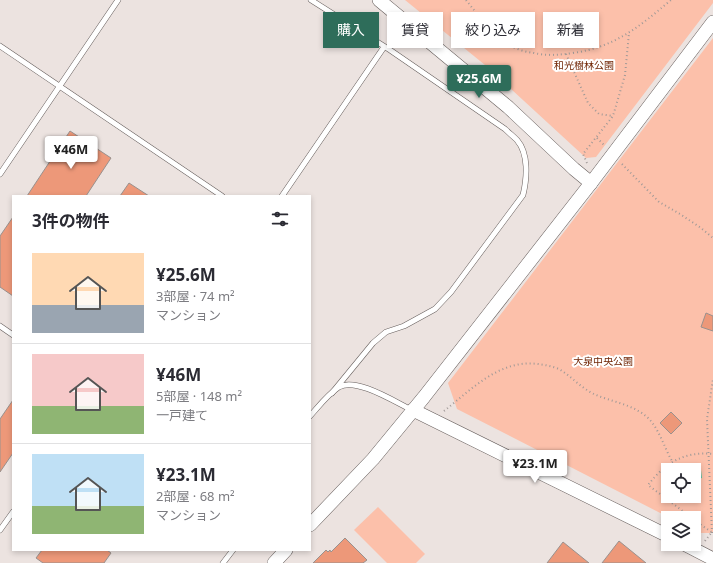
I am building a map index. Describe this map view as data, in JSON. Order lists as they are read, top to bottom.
{
  "parks": ["和光樹林公園", "大泉中央公園"],
  "page": {
    "chip": [
      "購入",
      "賃貸",
      "絞り込み",
      "新着"
    ],
    "price": ["¥25.6M", "¥46M", "¥23.1M"],
    "heading": "3件の物件",
    "list": [
      {
        "name": "¥25.6M",
        "note": "3部屋 · 74 m² · マンション"
      },
      {
        "name": "¥46M",
        "note": "5部屋 · 148 m² · 一戸建て"
      },
      {
        "name": "¥23.1M",
        "note": "2部屋 · 68 m² · マンション"
      }
    ]
  }
}
